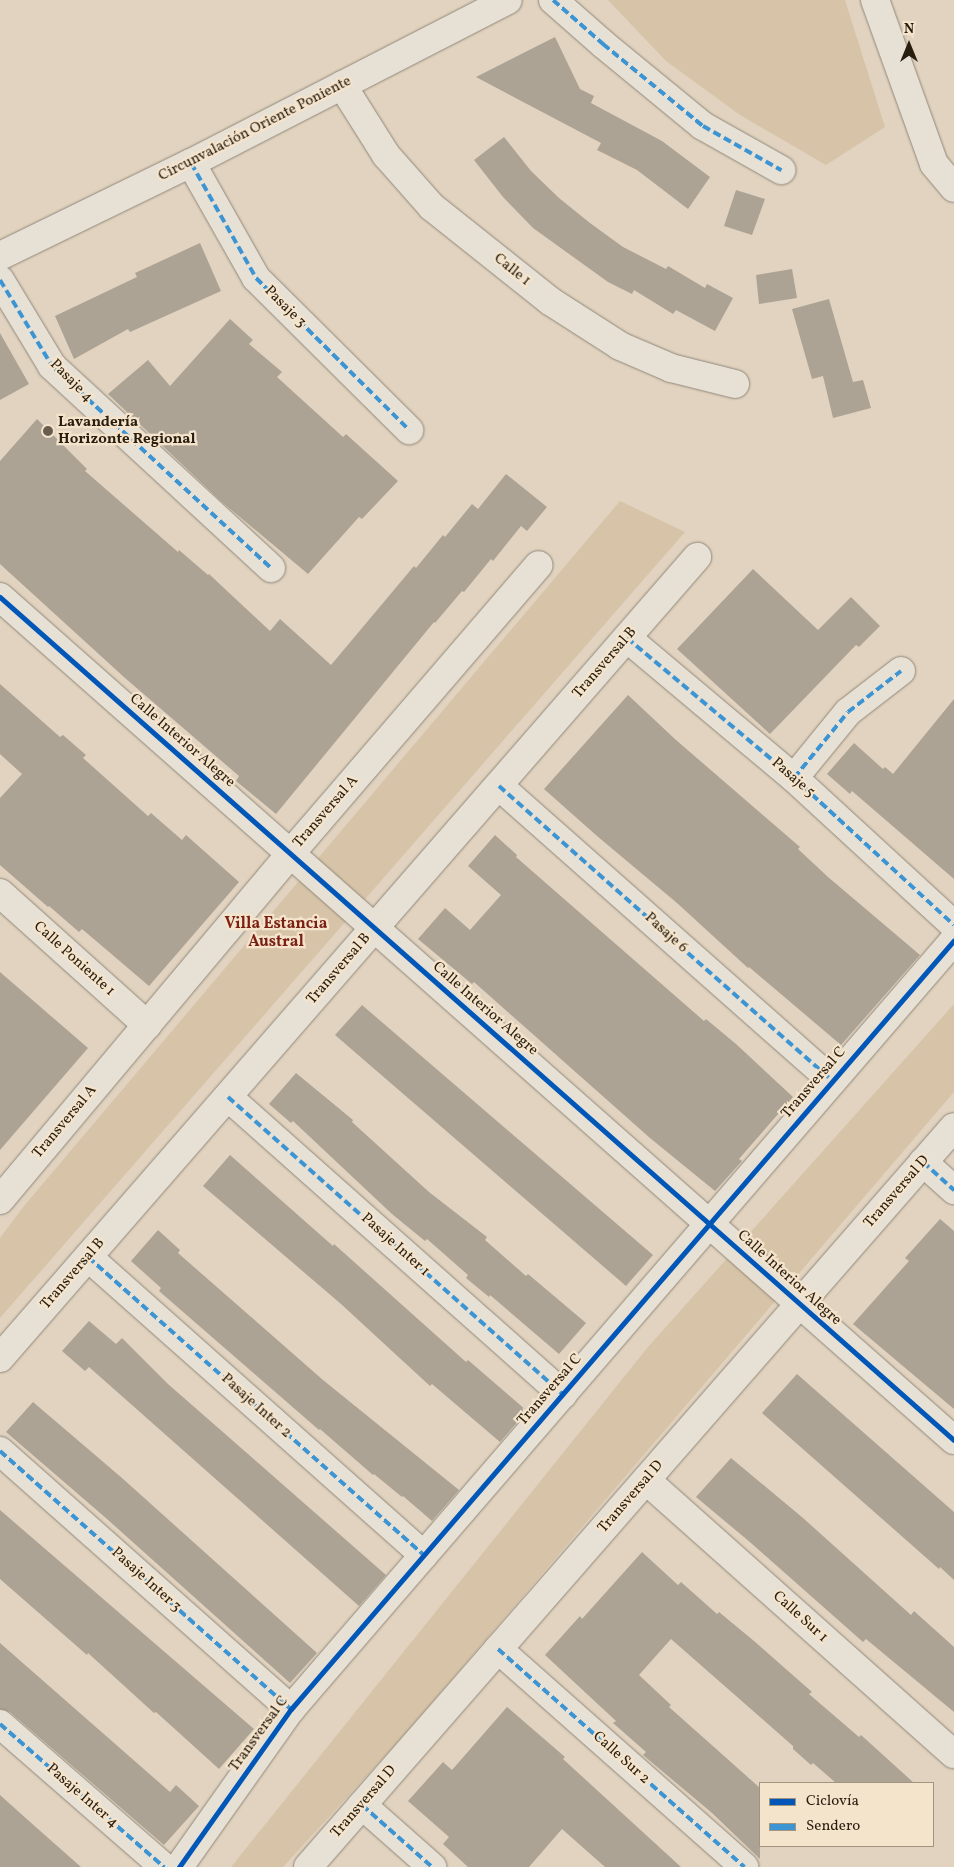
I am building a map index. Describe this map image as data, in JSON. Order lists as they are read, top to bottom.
{
  "streets": {
    "street": [
      "Circunvalación Oriente Poniente",
      "Calle 1",
      "Pasaje 3",
      "Pasaje 4",
      "Transversal B",
      "Calle Interior Alegre",
      "Pasaje 5",
      "Transversal A",
      "Pasaje 6",
      "Calle Poniente 1",
      "Transversal C",
      "Transversal D",
      "Pasaje Inter 1",
      "Pasaje Inter 2",
      "Pasaje Inter 3",
      "Calle Sur 1",
      "Calle Sur 2",
      "Pasaje Inter 4"
    ]
  },
  "crossings": [
    ["Circunvalación Oriente Poniente", "Calle 1"],
    ["Circunvalación Oriente Poniente", "Pasaje 3"],
    ["Transversal B", "Calle Interior Alegre"],
    ["Transversal B", "Pasaje 5"],
    ["Transversal B", "Pasaje 6"],
    ["Transversal B", "Pasaje Inter 1"],
    ["Transversal B", "Pasaje Inter 2"],
    ["Calle Interior Alegre", "Transversal A"],
    ["Calle Interior Alegre", "Transversal C"],
    ["Calle Interior Alegre", "Transversal D"],
    ["Transversal A", "Calle Poniente 1"],
    ["Pasaje 6", "Transversal C"],
    ["Transversal C", "Pasaje Inter 1"],
    ["Transversal C", "Pasaje Inter 2"],
    ["Transversal C", "Pasaje Inter 3"],
    ["Transversal D", "Calle Sur 1"],
    ["Transversal D", "Calle Sur 2"]
  ],
  "districts": ["Villa Estancia Austral"],
  "places": ["Lavandería Horizonte Regional"],
  "legend": ["Ciclovía", "Sendero"],
  "north": "top"
}
